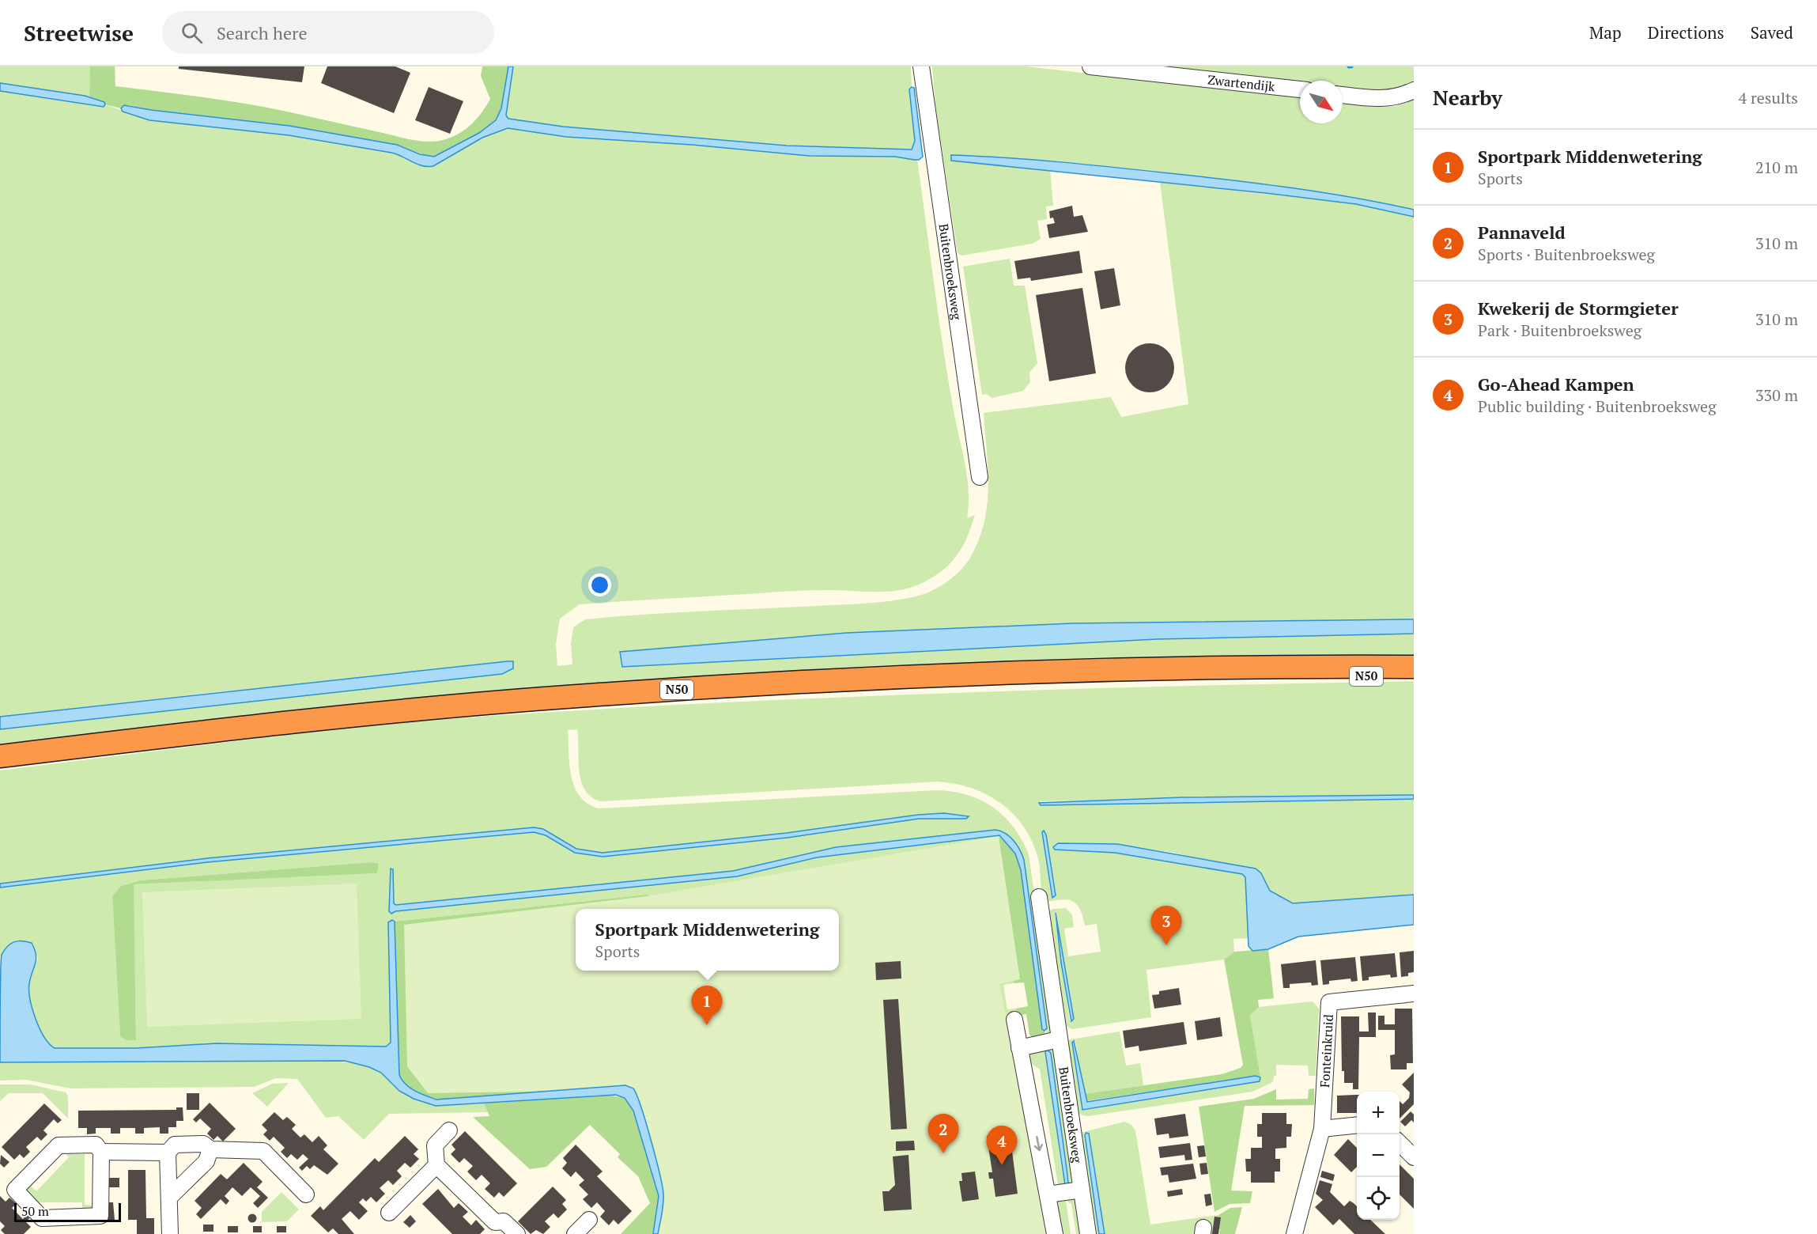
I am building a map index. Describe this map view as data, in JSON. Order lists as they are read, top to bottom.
{
  "streets": {
    "highway": ["N50"],
    "street": ["Zwartendijk", "Buitenbroeksweg", "Fonteinkruid"]
  },
  "scale_bar": "50 m",
  "north": "bottom right",
  "page": {
    "header": "Streetwise",
    "search": "Search here",
    "nav": ["Map", "Directions", "Saved"],
    "heading": ["Nearby", "4 results"],
    "list": [
      {
        "mark": "1",
        "name": "Sportpark Middenwetering",
        "note": "Sports",
        "value": "210 m"
      },
      {
        "mark": "2",
        "name": "Pannaveld",
        "note": "Sports · Buitenbroeksweg",
        "value": "310 m"
      },
      {
        "mark": "3",
        "name": "Kwekerij de Stormgieter",
        "note": "Park · Buitenbroeksweg",
        "value": "310 m"
      },
      {
        "mark": "4",
        "name": "Go-Ahead Kampen",
        "note": "Public building · Buitenbroeksweg",
        "value": "330 m"
      }
    ],
    "pins": [
      "3",
      "1",
      "2",
      "4"
    ],
    "popup": ["Sportpark Middenwetering", "Sports"],
    "map_buttons": ["+", "−"],
    "scale": "50 m"
  }
}
